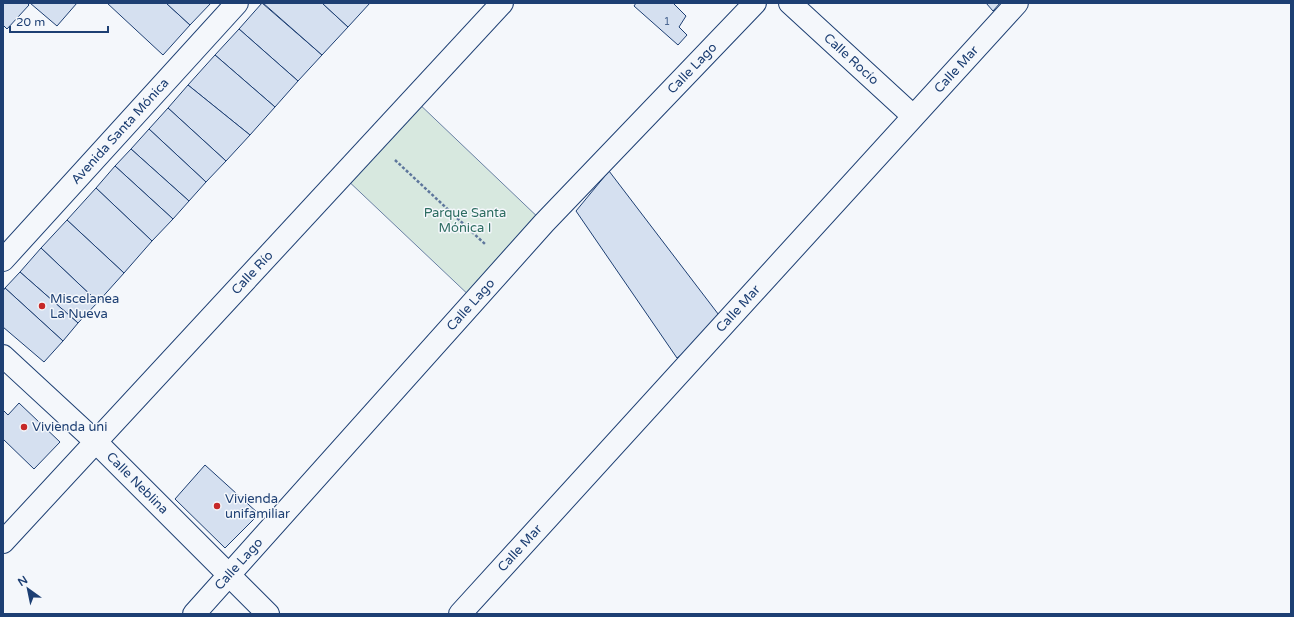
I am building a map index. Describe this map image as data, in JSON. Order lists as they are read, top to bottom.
{
  "streets": {
    "street": [
      "Calle Rocío",
      "Calle Lago",
      "Calle Mar",
      "Avenida Santa Mónica",
      "Calle Río",
      "Calle Neblina"
    ]
  },
  "crossings": [
    ["Calle Rocío", "Calle Mar"],
    ["Calle Lago", "Calle Neblina"],
    ["Calle Río", "Calle Neblina"]
  ],
  "parks": ["Parque Santa Mónica I"],
  "places": ["Miscelanea La Nueva", "Vivienda uni", "Vivienda unifamiliar"],
  "house_numbers": ["1"],
  "scale_bar": "20 m",
  "north": "top left"
}
